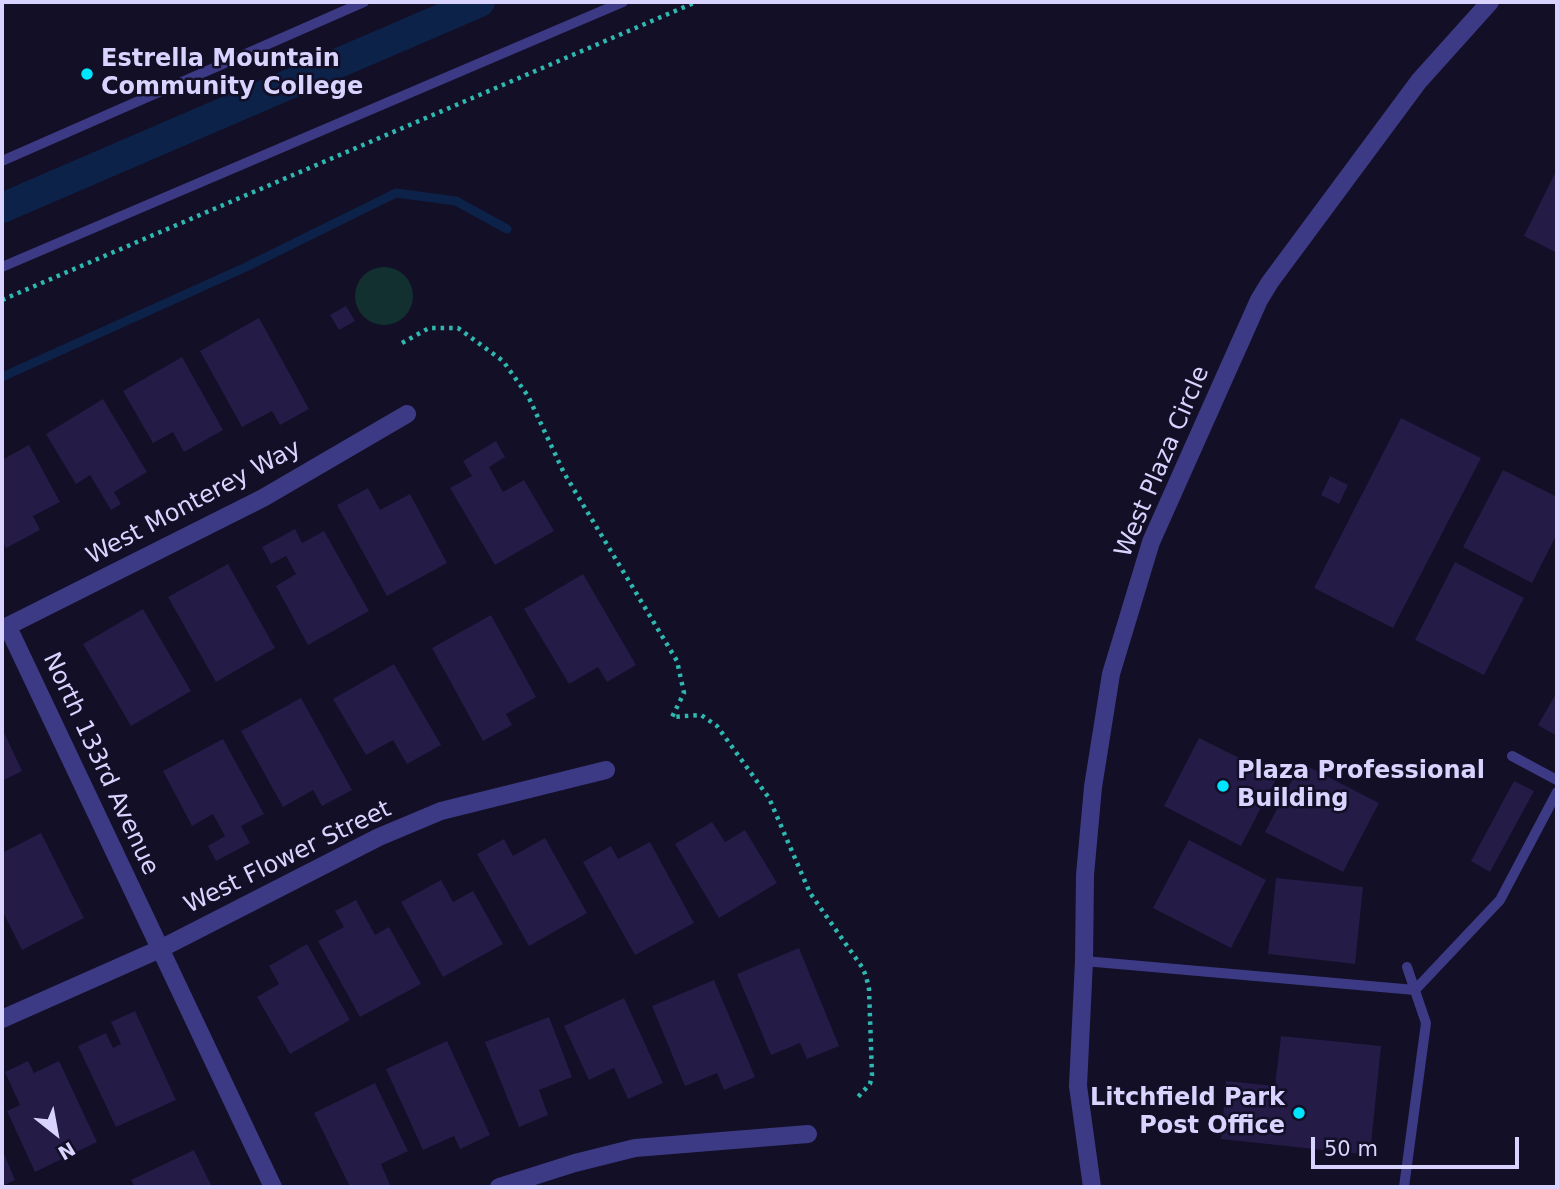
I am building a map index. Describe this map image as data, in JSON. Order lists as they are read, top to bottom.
{
  "streets": {
    "street": [
      "West Plaza Circle",
      "West Monterey Way",
      "North 133rd Avenue",
      "West Flower Street"
    ]
  },
  "crossings": [
    ["West Monterey Way", "North 133rd Avenue"],
    ["North 133rd Avenue", "West Flower Street"]
  ],
  "places": ["Estrella Mountain Community College", "Plaza Professional Building", "Litchfield Park Post Office"],
  "scale_bar": "50 m",
  "north": "bottom right"
}
